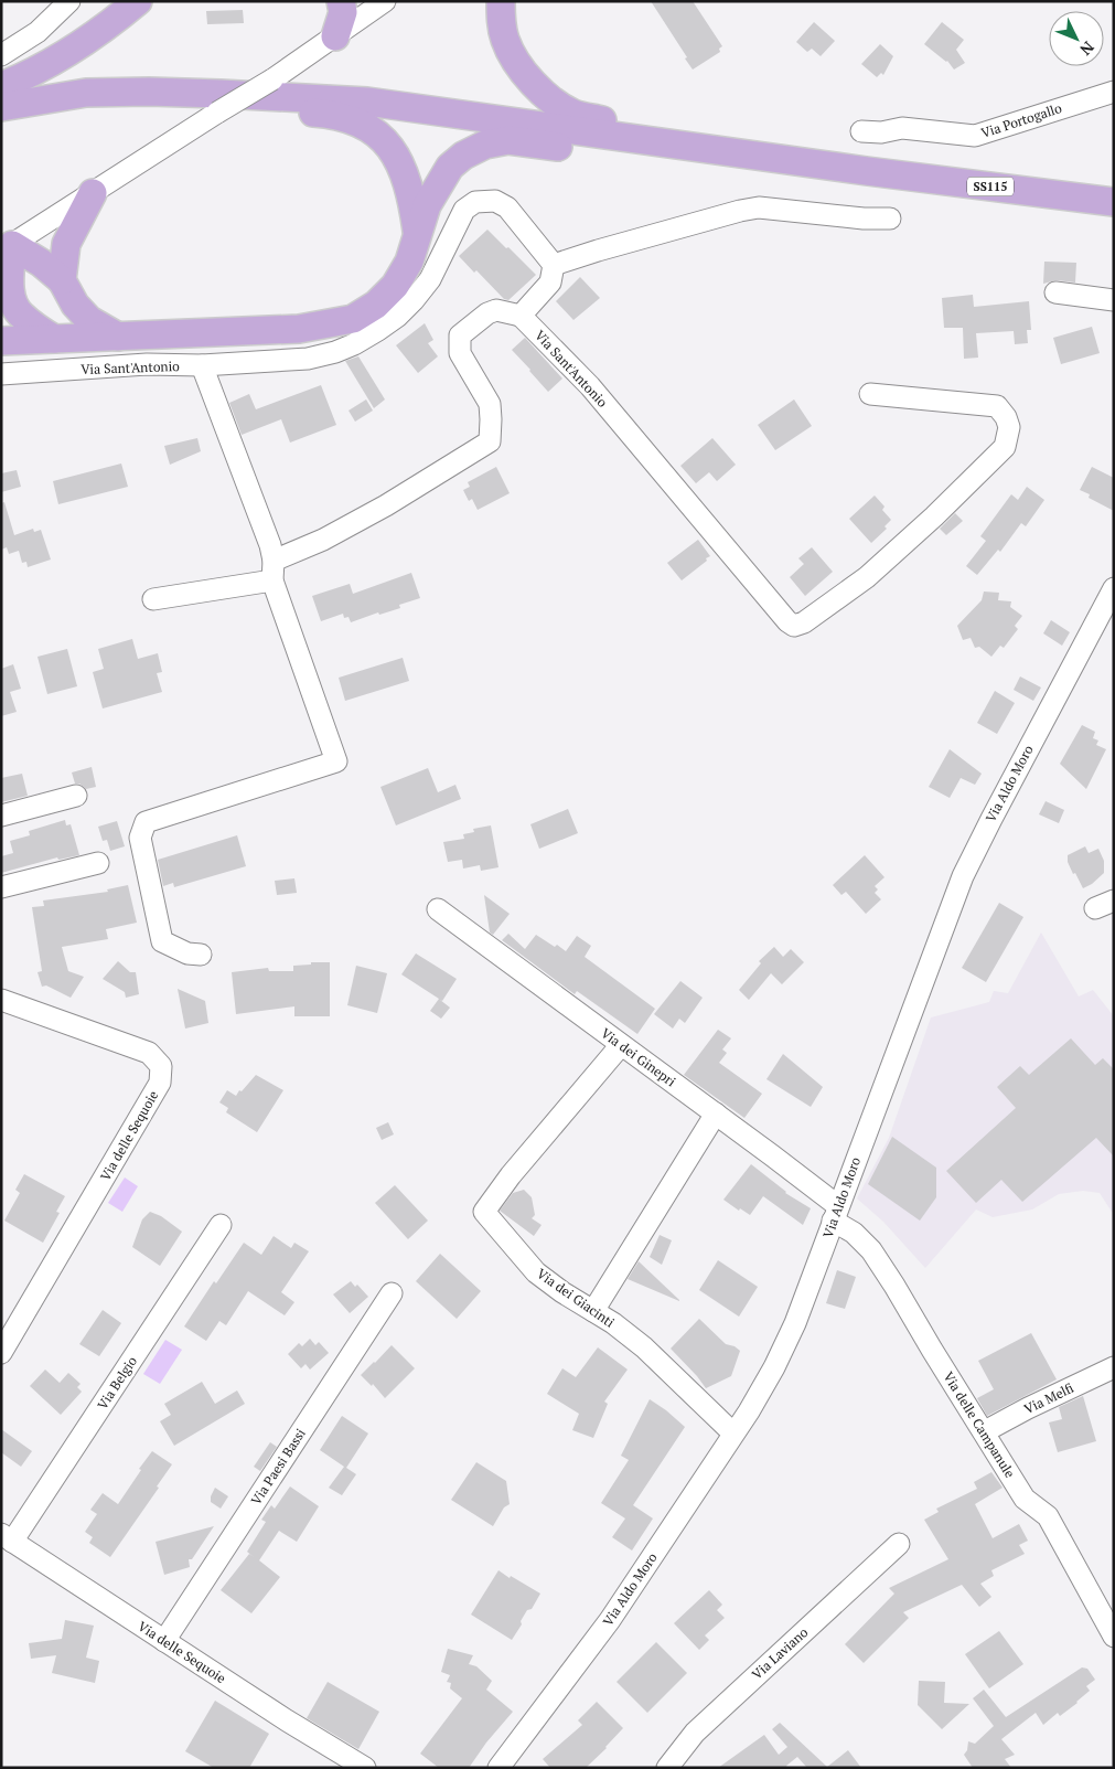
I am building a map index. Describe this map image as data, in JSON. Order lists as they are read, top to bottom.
{
  "streets": {
    "main road": ["SS115"],
    "street": [
      "Via Portogallo",
      "Via Sant'Antonio",
      "Via Aldo Moro",
      "Via dei Ginepri",
      "Via delle Sequoie",
      "Via dei Giacinti",
      "Via Belgio",
      "Via Melfi",
      "Via delle Campanule",
      "Via Paesi Bassi",
      "Via Laviano"
    ]
  },
  "crossings": [
    ["Via Aldo Moro", "Via dei Ginepri"],
    ["Via Aldo Moro", "Via dei Giacinti"],
    ["Via Aldo Moro", "Via delle Campanule"],
    ["Via dei Ginepri", "Via dei Giacinti"],
    ["Via dei Ginepri", "Via delle Campanule"],
    ["Via delle Sequoie", "Via Belgio"],
    ["Via delle Sequoie", "Via Paesi Bassi"],
    ["Via Melfi", "Via delle Campanule"]
  ],
  "north": "bottom right"
}
